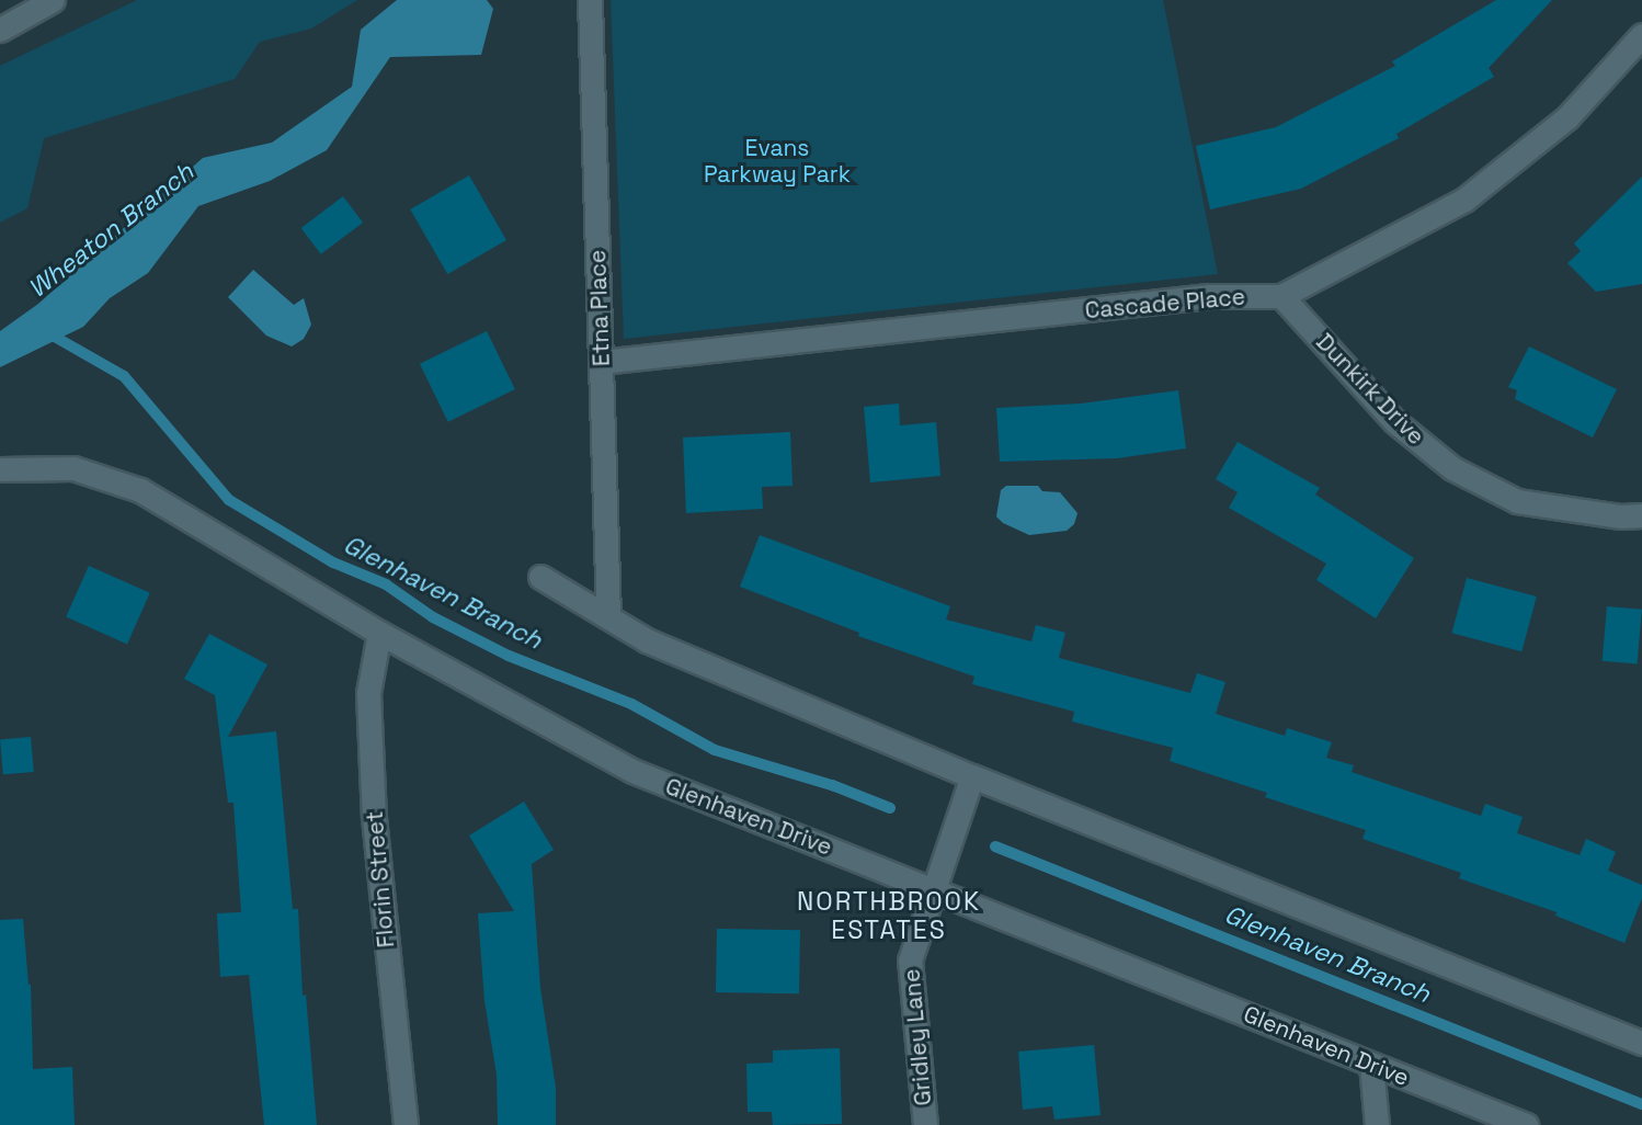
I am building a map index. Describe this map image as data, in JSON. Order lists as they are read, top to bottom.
{
  "streets": {
    "street": [
      "Cascade Place",
      "Etna Place",
      "Dunkirk Drive",
      "Glenhaven Drive",
      "Florin Street",
      "Gridley Lane"
    ]
  },
  "crossings": [
    ["Cascade Place", "Etna Place"],
    ["Cascade Place", "Dunkirk Drive"],
    ["Glenhaven Drive", "Florin Street"],
    ["Glenhaven Drive", "Gridley Lane"]
  ],
  "districts": ["NORTHBROOK ESTATES"],
  "water": ["Wheaton Branch", "Glenhaven Branch"],
  "parks": ["Evans Parkway Park"]
}
